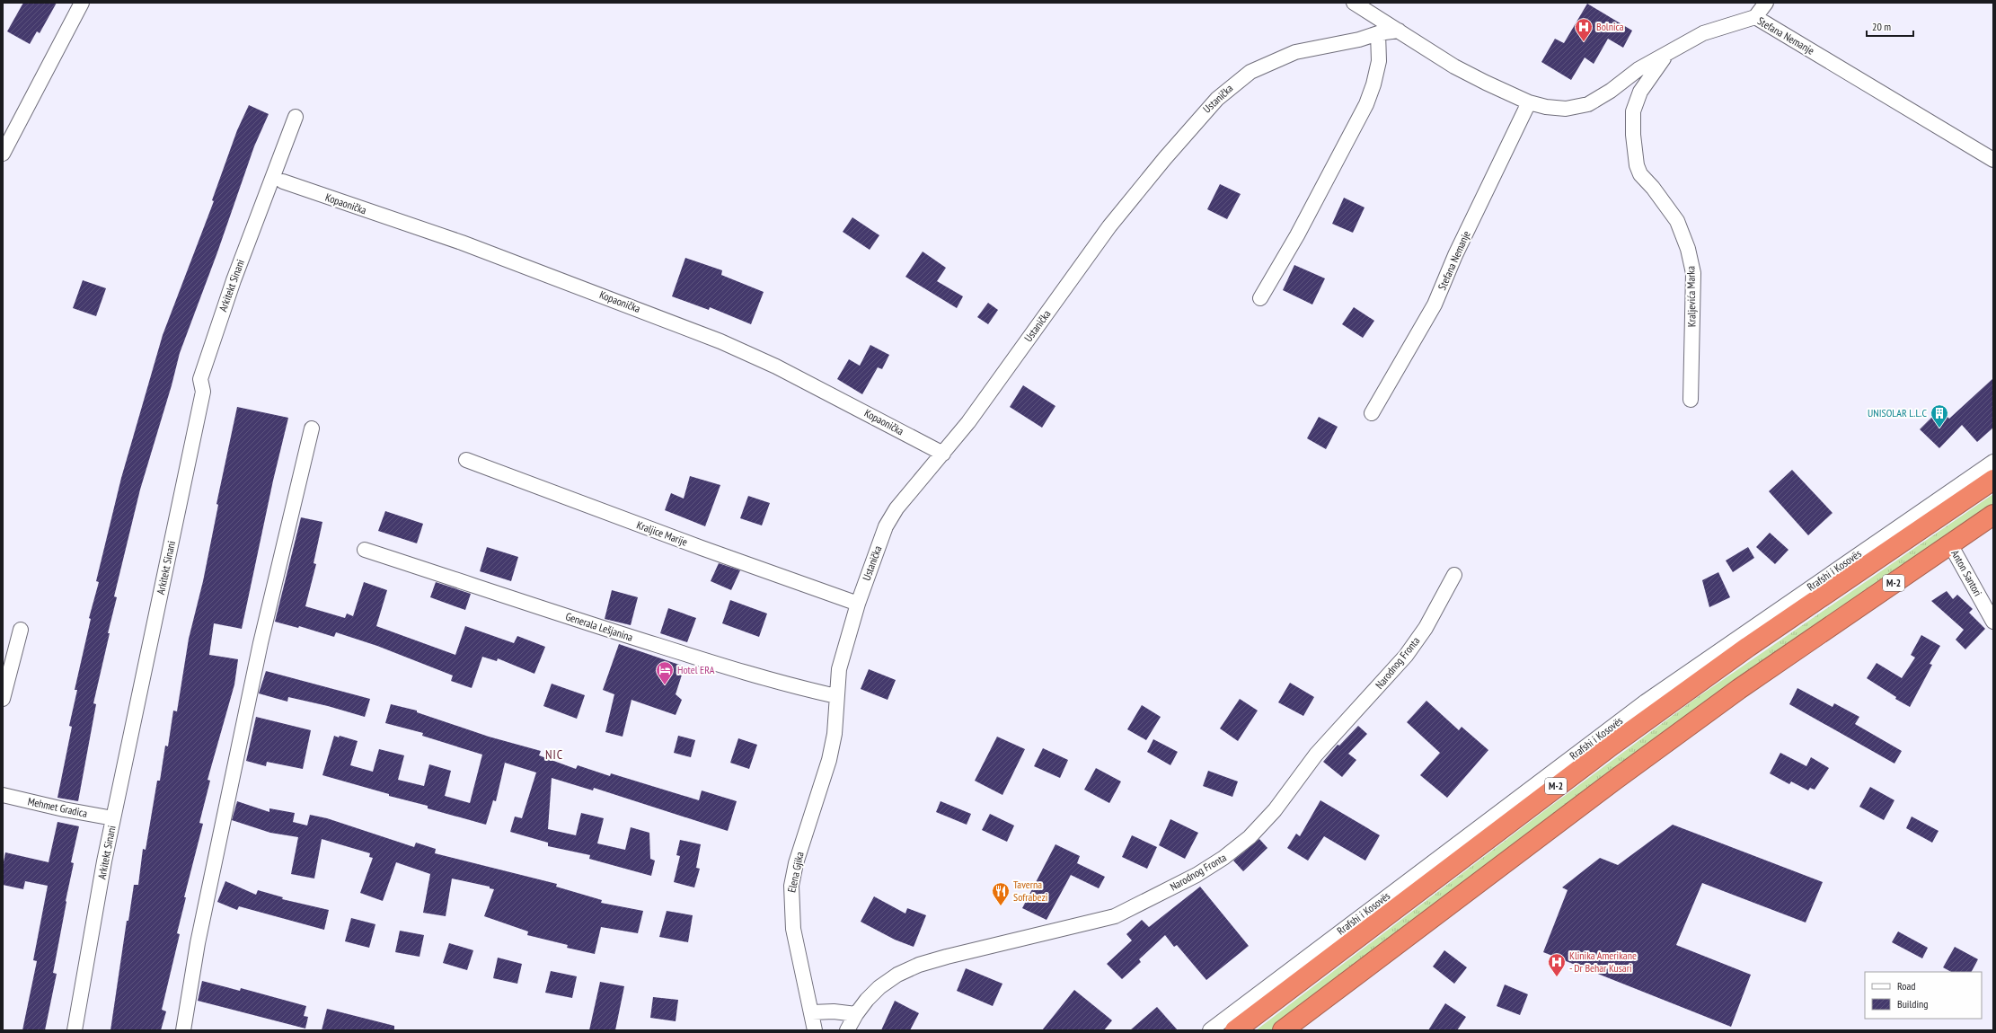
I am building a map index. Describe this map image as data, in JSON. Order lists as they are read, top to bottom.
{
  "streets": {
    "highway": ["Rrafshi i Kosovës", "M-2"],
    "street": [
      "Stefana Nemanje",
      "Ustanička",
      "Kopaonička",
      "Arkitekt Sinani",
      "Kraljevića Marka",
      "Kraljice Marije",
      "Anton Santori",
      "Generala Lešjanina",
      "Narodnog Fronta",
      "Mehmet Gradica",
      "Elena Gjika"
    ]
  },
  "crossings": [
    ["Stefana Nemanje", "Ustanička"],
    ["Stefana Nemanje", "Kraljevića Marka"],
    ["Ustanička", "Kopaonička"],
    ["Ustanička", "Kraljice Marije"],
    ["Ustanička", "Generala Lešjanina"],
    ["Ustanička", "Elena Gjika"],
    ["Arkitekt Sinani", "Mehmet Gradica"],
    ["Anton Santori", "M-2"]
  ],
  "districts": ["NIC"],
  "places": {
    "hospital": ["Bolnica", "Klinika Amerikane - Dr Behar Kusari"],
    "building": ["UNISOLAR L.L.C"],
    "hotel": ["Hotel ERA"],
    "restaurant": ["Taverna Sofrabezi"]
  },
  "legend": ["Road", "Building"],
  "scale_bar": "20 m"
}
